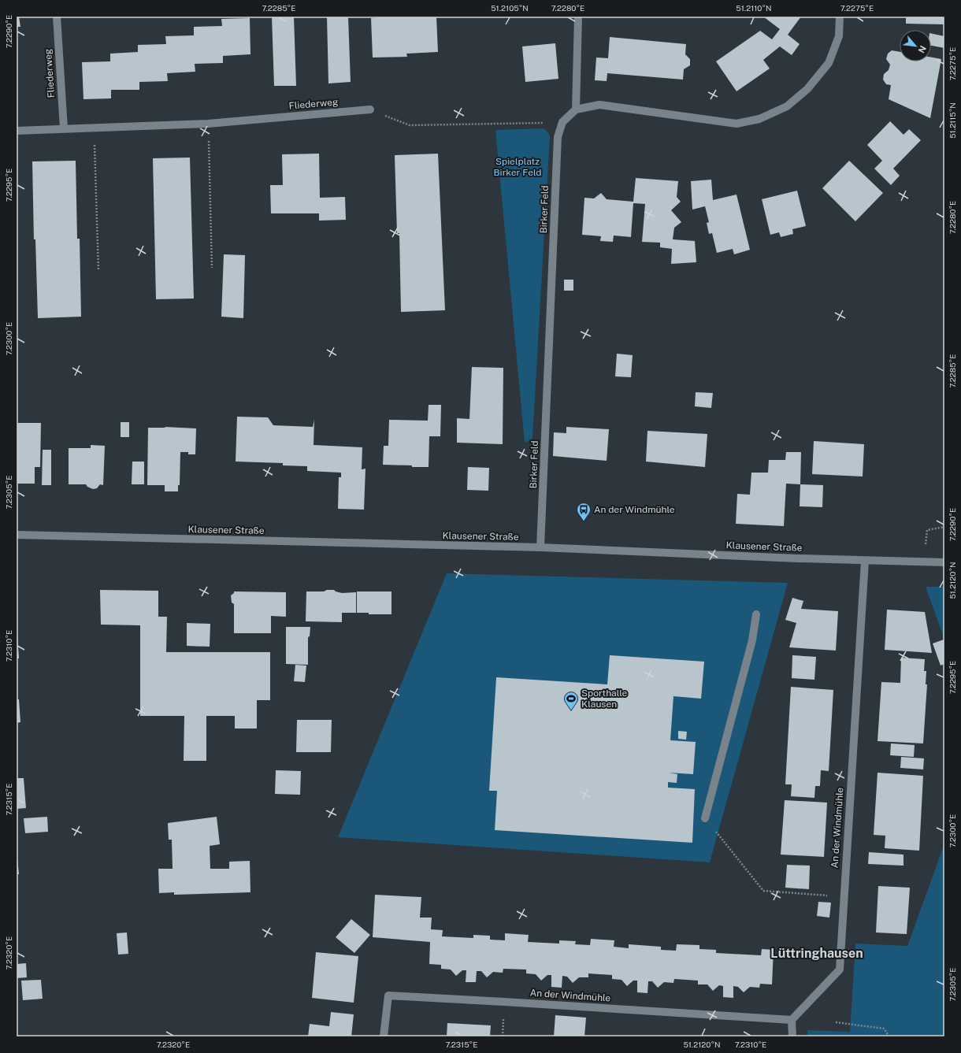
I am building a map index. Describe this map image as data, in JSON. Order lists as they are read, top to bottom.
{
  "streets": {
    "street": [
      "Fliederweg",
      "Birker Feld",
      "Klausener Straße",
      "An der Windmühle"
    ]
  },
  "crossings": [
    ["Birker Feld", "Klausener Straße"],
    ["Klausener Straße", "An der Windmühle"]
  ],
  "districts": ["Lüttringhausen"],
  "parks": ["Spielplatz Birker Feld"],
  "places": {
    "bus stop": ["An der Windmühle"],
    "sports": ["Sporthalle Klausen"]
  },
  "north": "bottom right",
  "coordinates": [
    "7.2285°E",
    "51.2105°N",
    "7.2280°E",
    "51.2110°N",
    "7.2275°E",
    "7.2290°E",
    "51.2115°N",
    "7.2295°E",
    "7.2300°E",
    "7.2305°E",
    "51.2120°N",
    "7.2310°E",
    "7.2315°E",
    "7.2320°E"
  ]
}
